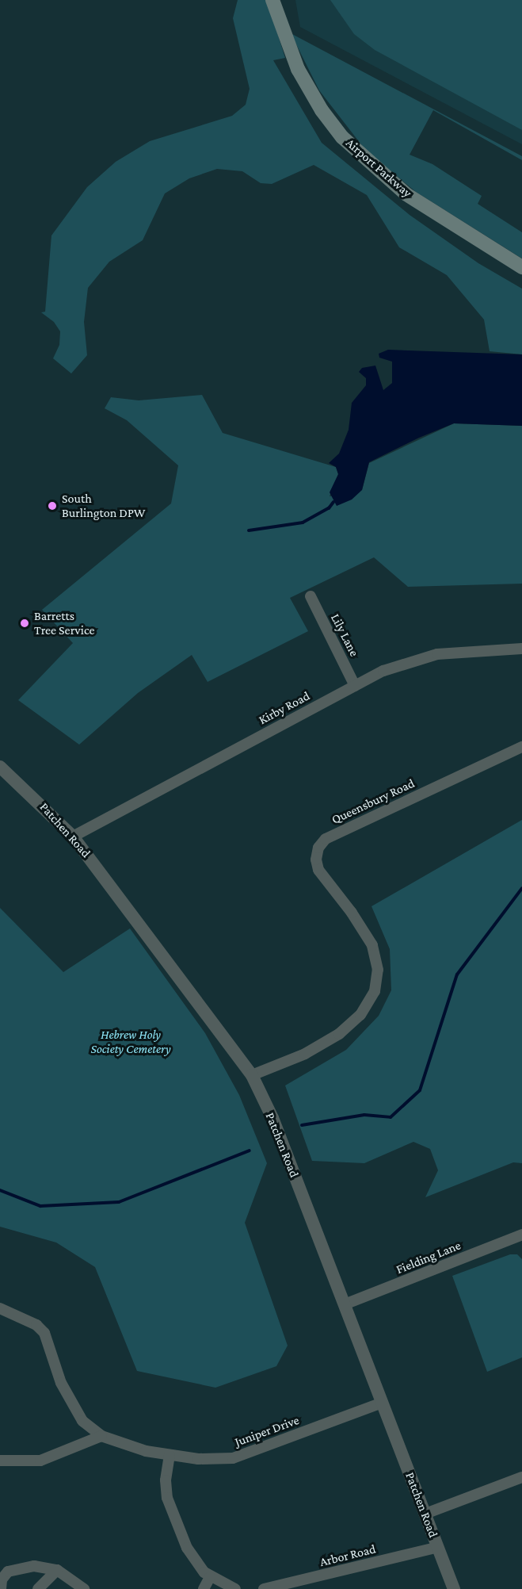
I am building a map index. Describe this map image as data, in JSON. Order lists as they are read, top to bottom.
{
  "streets": {
    "main road": ["Airport Parkway"],
    "street": [
      "Lily Lane",
      "Kirby Road",
      "Queensbury Road",
      "Patchen Road",
      "Fielding Lane",
      "Juniper Drive",
      "Arbor Road"
    ]
  },
  "crossings": [
    ["Lily Lane", "Kirby Road"],
    ["Kirby Road", "Patchen Road"],
    ["Queensbury Road", "Patchen Road"],
    ["Patchen Road", "Fielding Lane"],
    ["Patchen Road", "Juniper Drive"],
    ["Patchen Road", "Arbor Road"]
  ],
  "parks": ["Hebrew Holy Society Cemetery"],
  "places": ["South Burlington DPW", "Barretts Tree Service"]
}
